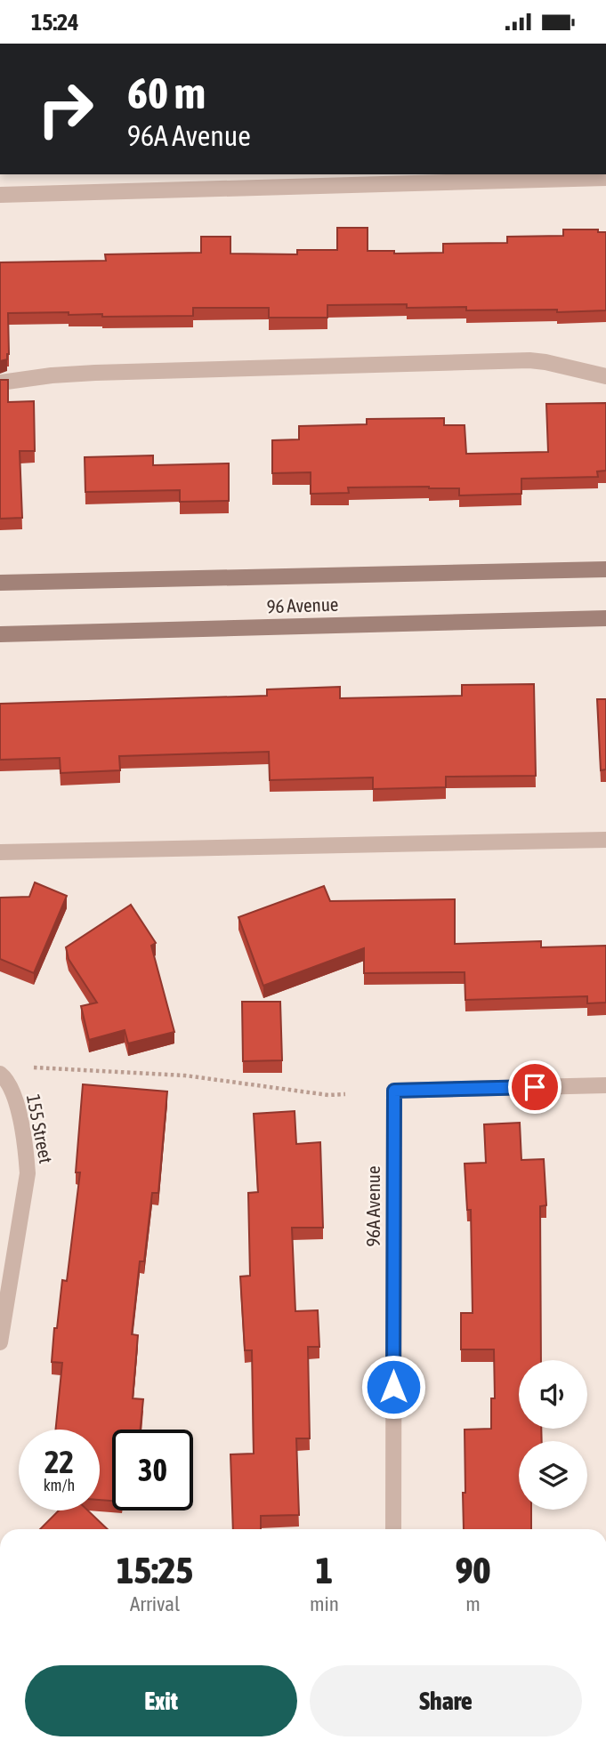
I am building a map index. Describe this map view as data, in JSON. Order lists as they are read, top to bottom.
{
  "streets": {
    "main road": ["96 Avenue"],
    "street": ["155 Street", "96A Avenue"]
  },
  "page": {
    "status": "15:24",
    "turn": ["60 m", "96A Avenue"],
    "speed": "22 km/h",
    "limit": "30",
    "eta": [
      "15:25",
      "Arrival",
      "1",
      "min",
      "90",
      "m"
    ],
    "buttons": ["Exit", "Share"]
  }
}
